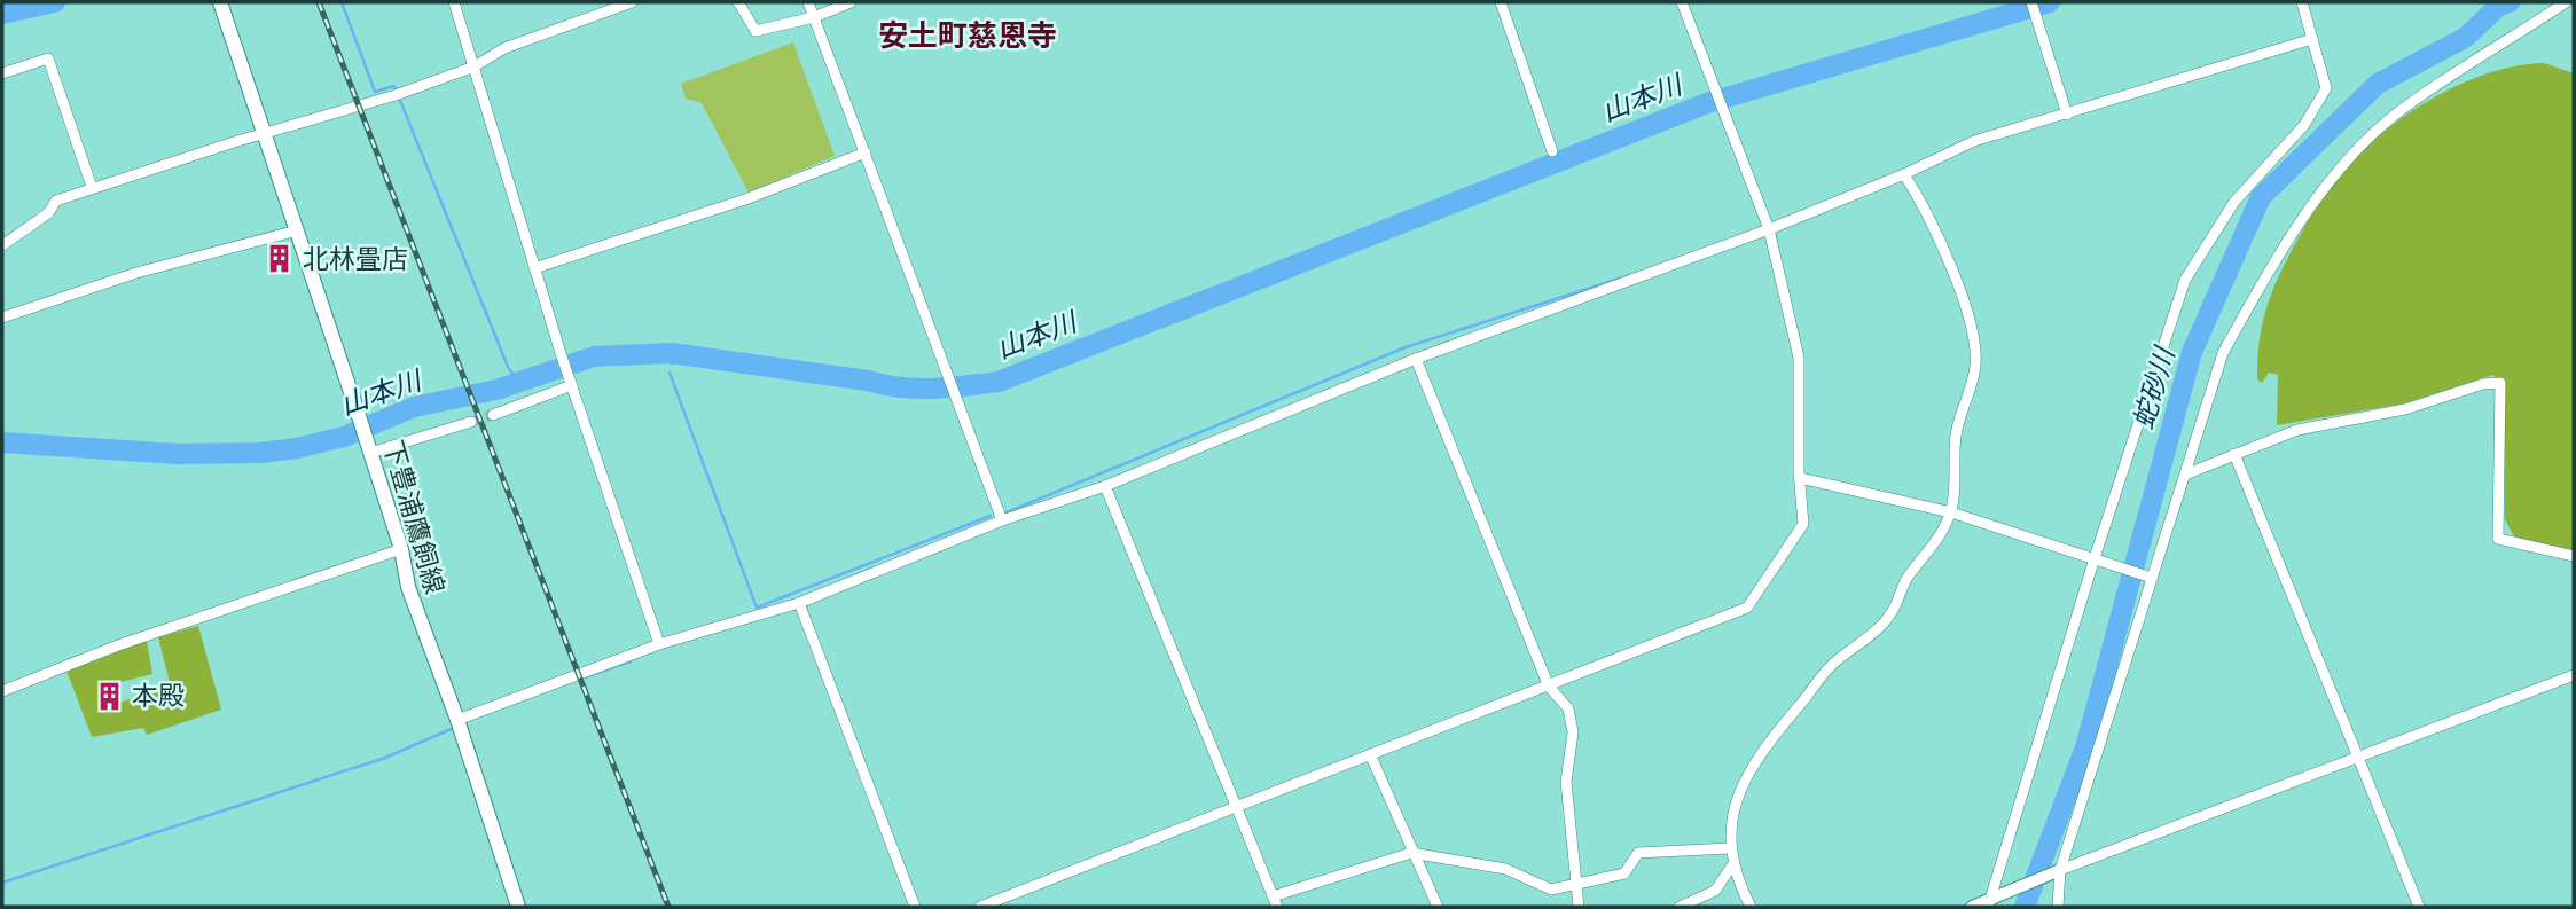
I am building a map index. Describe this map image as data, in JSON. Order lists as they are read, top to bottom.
{
  "streets": {
    "main road": ["下豊浦鷹飼線"]
  },
  "districts": ["安土町慈恩寺"],
  "water": ["山本川", "蛇砂川"],
  "places": {
    "building": ["北林畳店", "本殿"]
  }
}
